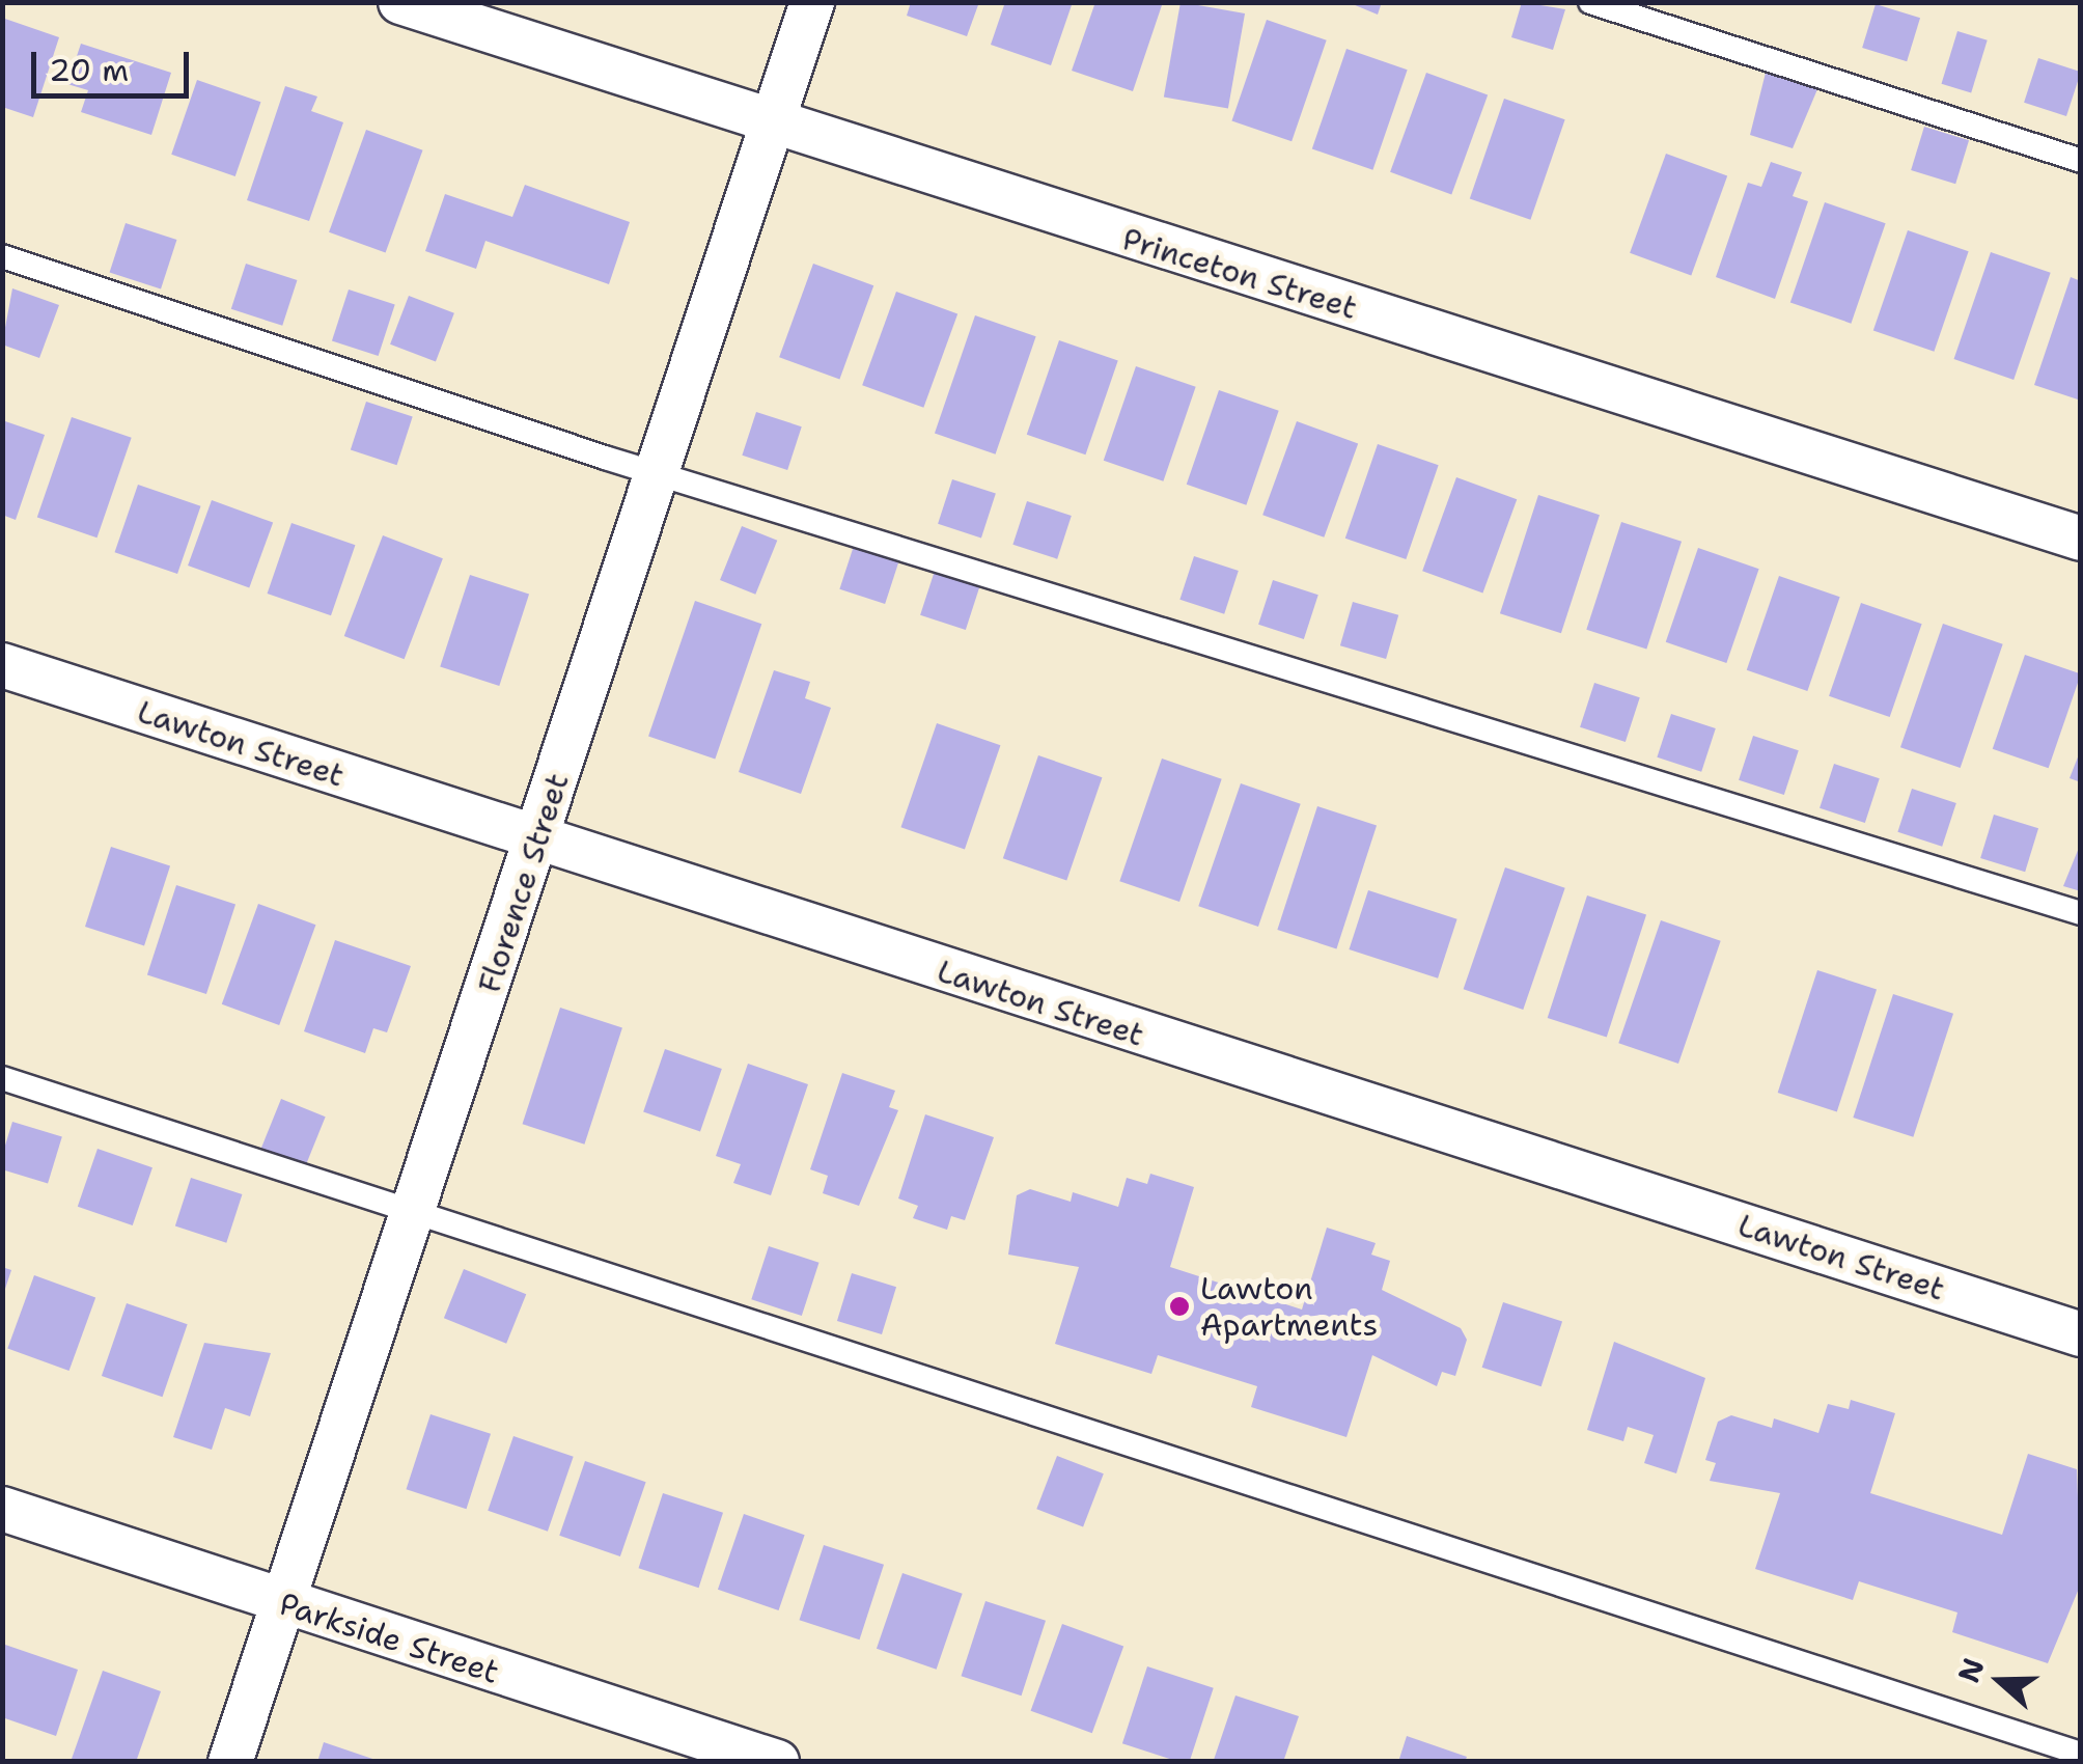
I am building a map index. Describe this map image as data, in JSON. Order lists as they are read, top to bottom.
{
  "streets": {
    "street": [
      "Princeton Street",
      "Lawton Street",
      "Florence Street",
      "Parkside Street"
    ]
  },
  "crossings": [
    ["Princeton Street", "Florence Street"],
    ["Lawton Street", "Florence Street"],
    ["Florence Street", "Parkside Street"]
  ],
  "places": ["Lawton Apartments"],
  "scale_bar": "20 m",
  "north": "left"
}
